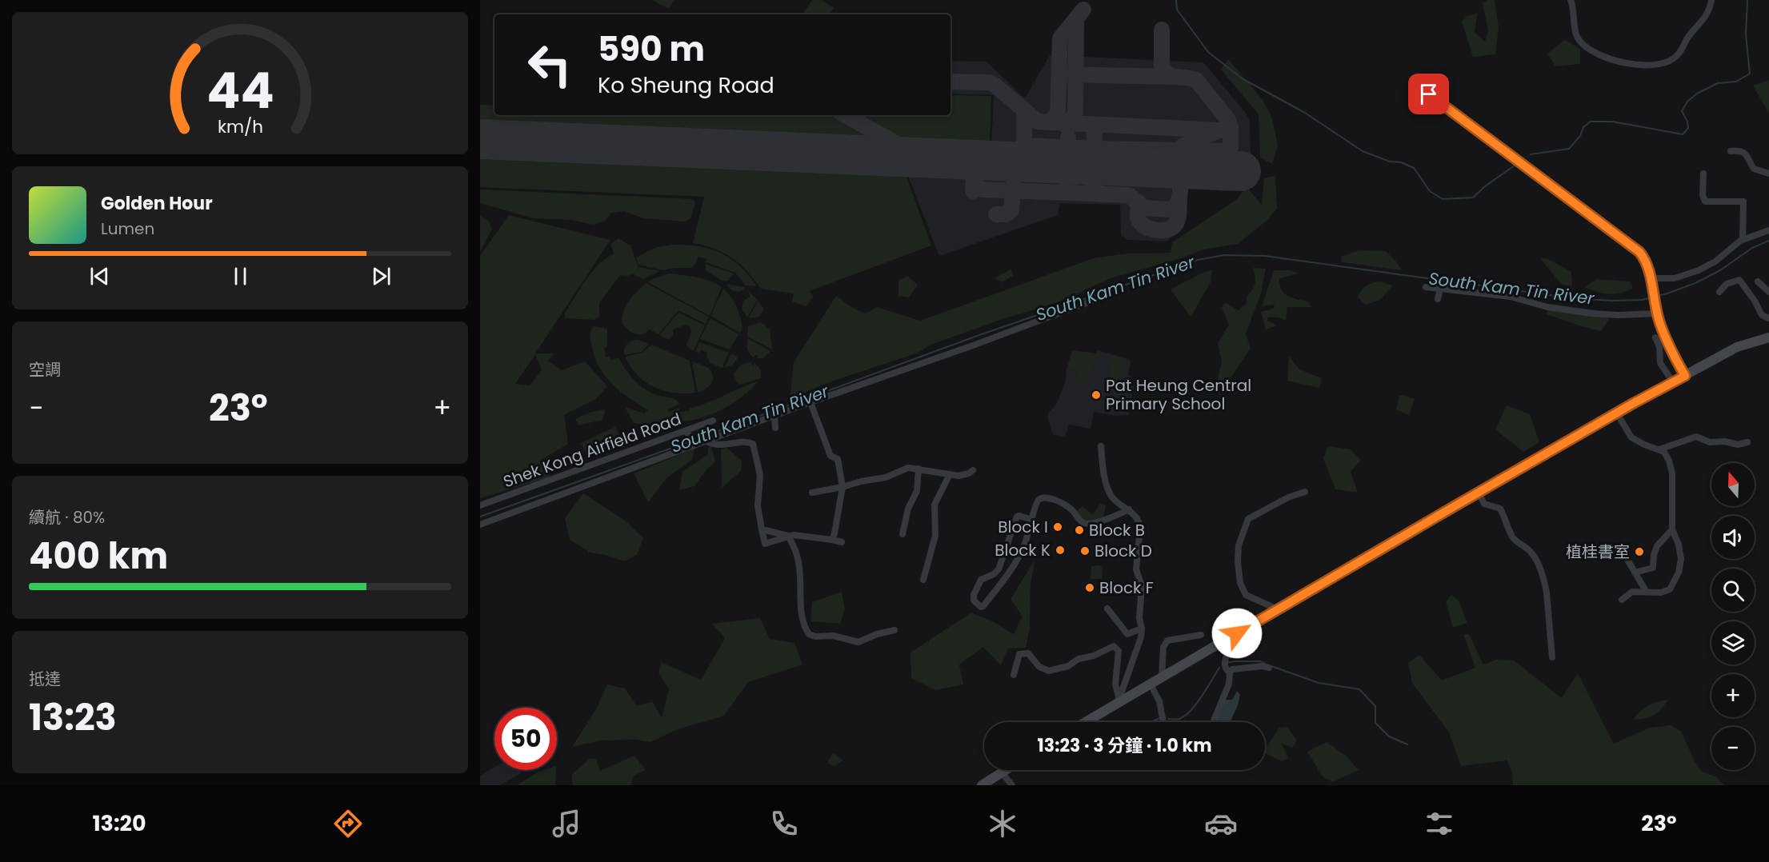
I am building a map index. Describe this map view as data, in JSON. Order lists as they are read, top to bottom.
{
  "streets": {
    "street": ["Shek Kong Airfield Road"]
  },
  "water": ["South Kam Tin River"],
  "places": [
    "Pat Heung Central Primary School",
    "Block I",
    "Block B",
    "Block K",
    "Block D",
    "植桂書室",
    "Block F"
  ],
  "north": "top",
  "page": {
    "turn": ["590 m", "Ko Sheung Road"],
    "song": ["Golden Hour", "Lumen"],
    "tile": [
      "空調",
      ["續航 · 80%", "400 km"],
      ["抵達", "13:23"]
    ],
    "heat": ["−", "23°", "+"],
    "map_buttons": ["+", "−"],
    "limit": "50",
    "trip": "13:23 · 3 分鐘 · 1.0 km",
    "tabs": ["13:20", "23°"],
    "gauge": ["44", "km/h"]
  }
}
